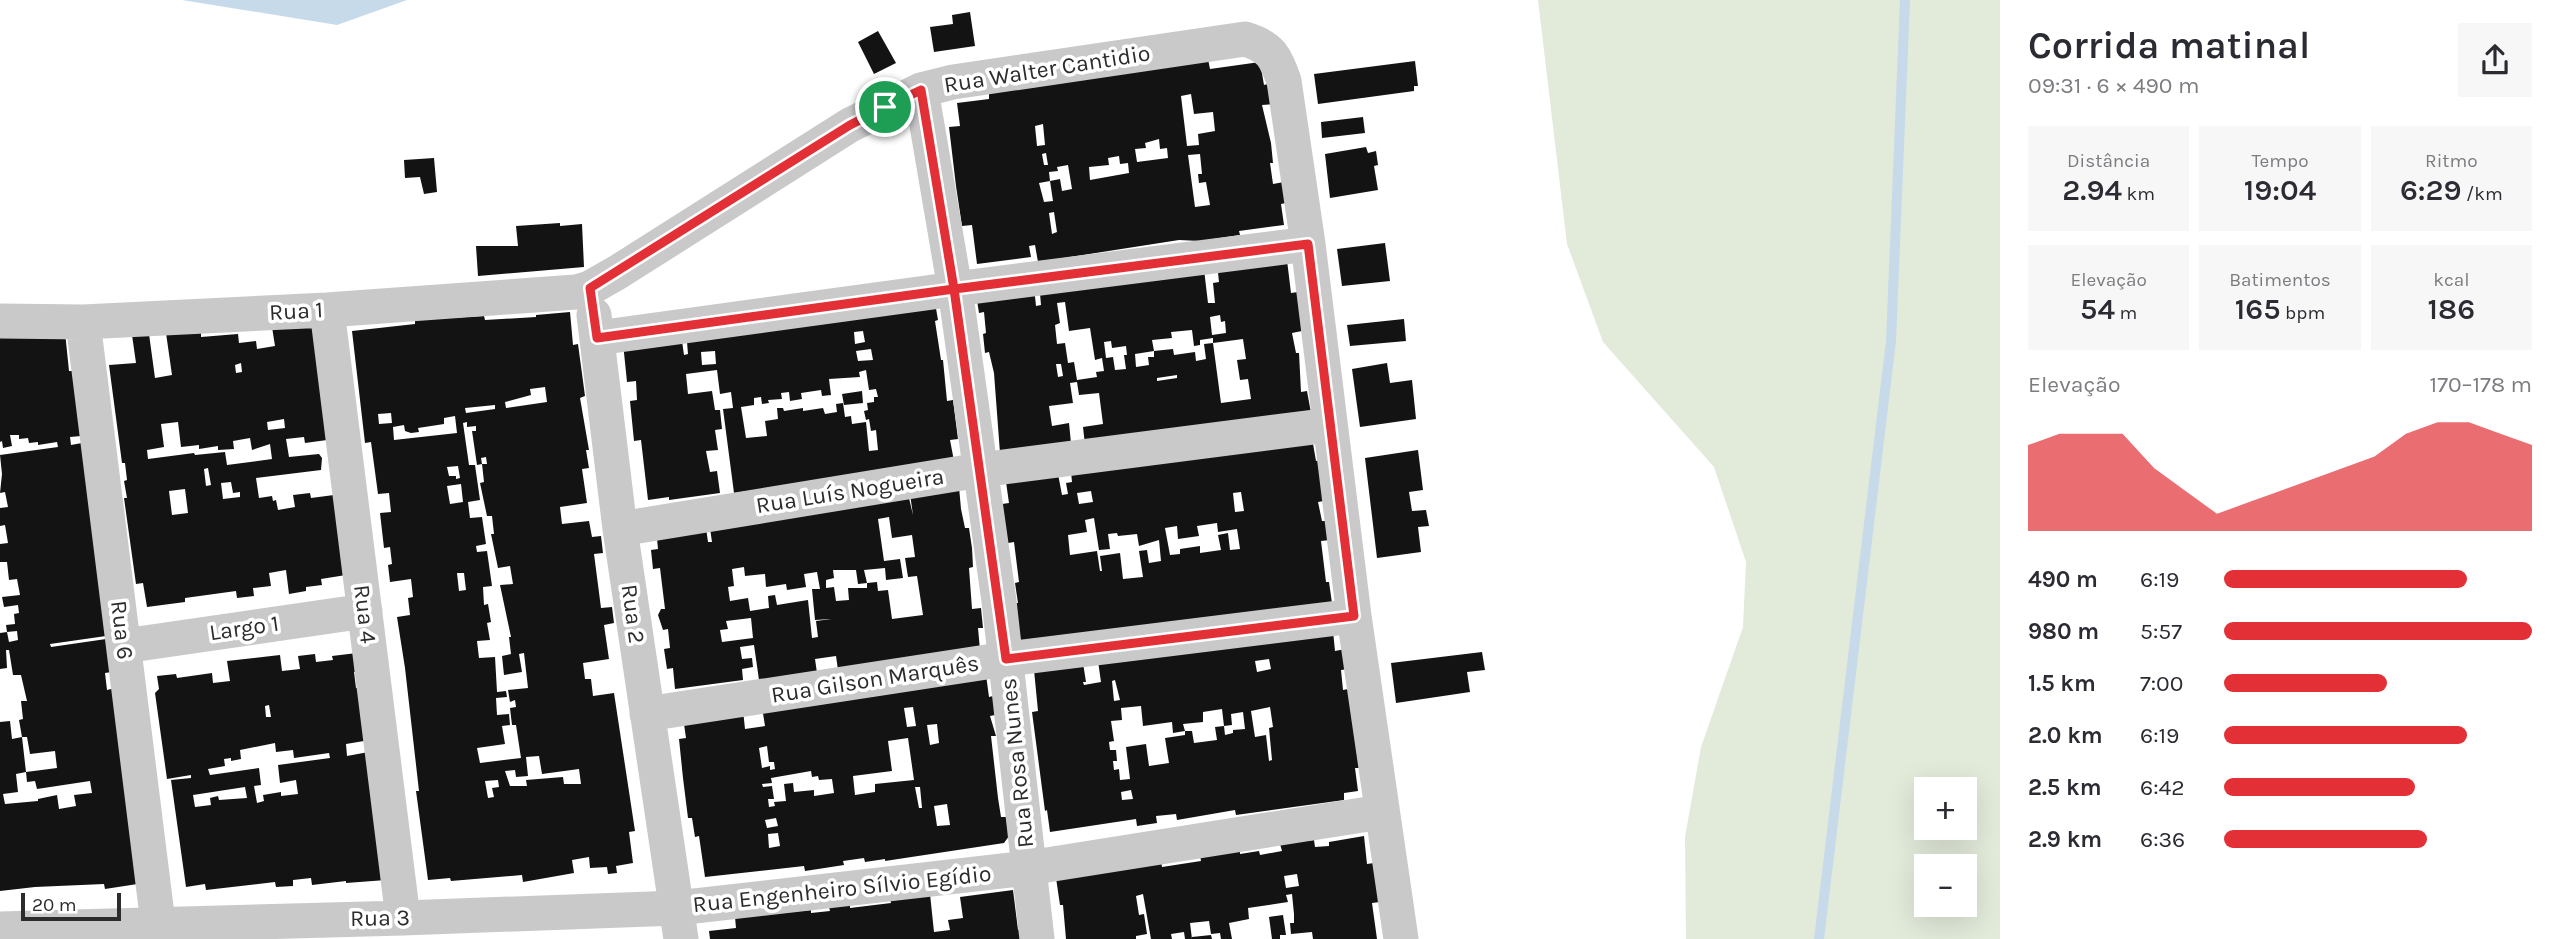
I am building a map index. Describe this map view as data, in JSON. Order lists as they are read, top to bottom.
{
  "streets": {
    "street": [
      "Rua Walter Cantidio",
      "Rua 1",
      "Rua Luís Nogueira",
      "Rua 4",
      "Rua 2",
      "Largo 1",
      "Rua 6",
      "Rua Gilson Marquês",
      "Rua Rosa Nunes",
      "Rua Engenheiro Sílvio Egídio",
      "Rua 3"
    ]
  },
  "crossings": [
    ["Rua Walter Cantidio", "Rua 1"],
    ["Rua Walter Cantidio", "Rua Luís Nogueira"],
    ["Rua Walter Cantidio", "Rua 2"],
    ["Rua Walter Cantidio", "Rua Gilson Marquês"],
    ["Rua Walter Cantidio", "Rua Rosa Nunes"],
    ["Rua Walter Cantidio", "Rua Engenheiro Sílvio Egídio"],
    ["Rua 1", "Rua 4"],
    ["Rua 1", "Rua 2"],
    ["Rua 1", "Rua 6"],
    ["Rua Luís Nogueira", "Rua 2"],
    ["Rua Luís Nogueira", "Rua Rosa Nunes"],
    ["Rua 4", "Largo 1"],
    ["Rua 4", "Rua 3"],
    ["Rua 2", "Rua Gilson Marquês"],
    ["Rua 2", "Rua Engenheiro Sílvio Egídio"],
    ["Rua 2", "Rua 3"],
    ["Largo 1", "Rua 6"],
    ["Rua 6", "Rua 3"],
    ["Rua Gilson Marquês", "Rua Rosa Nunes"],
    ["Rua Rosa Nunes", "Rua Engenheiro Sílvio Egídio"],
    ["Rua Engenheiro Sílvio Egídio", "Rua 3"]
  ],
  "scale_bar": "20 m",
  "page": {
    "heading": ["Corrida matinal", "09:31 · 6 × 490 m"],
    "stats": [
      ["Distância", "2.94 km"],
      ["Tempo", "19:04"],
      ["Ritmo", "6:29 /km"],
      ["Elevação", "54 m"],
      ["Batimentos", "165 bpm"],
      ["kcal", "186"]
    ],
    "chart": ["Elevação", "170–178 m"],
    "list": [
      {
        "name": "490 m",
        "note": "6:19"
      },
      {
        "name": "980 m",
        "note": "5:57"
      },
      {
        "name": "1.5 km",
        "note": "7:00"
      },
      {
        "name": "2.0 km",
        "note": "6:19"
      },
      {
        "name": "2.5 km",
        "note": "6:42"
      },
      {
        "name": "2.9 km",
        "note": "6:36"
      }
    ],
    "map_buttons": ["+", "−"],
    "scale": "20 m"
  }
}
